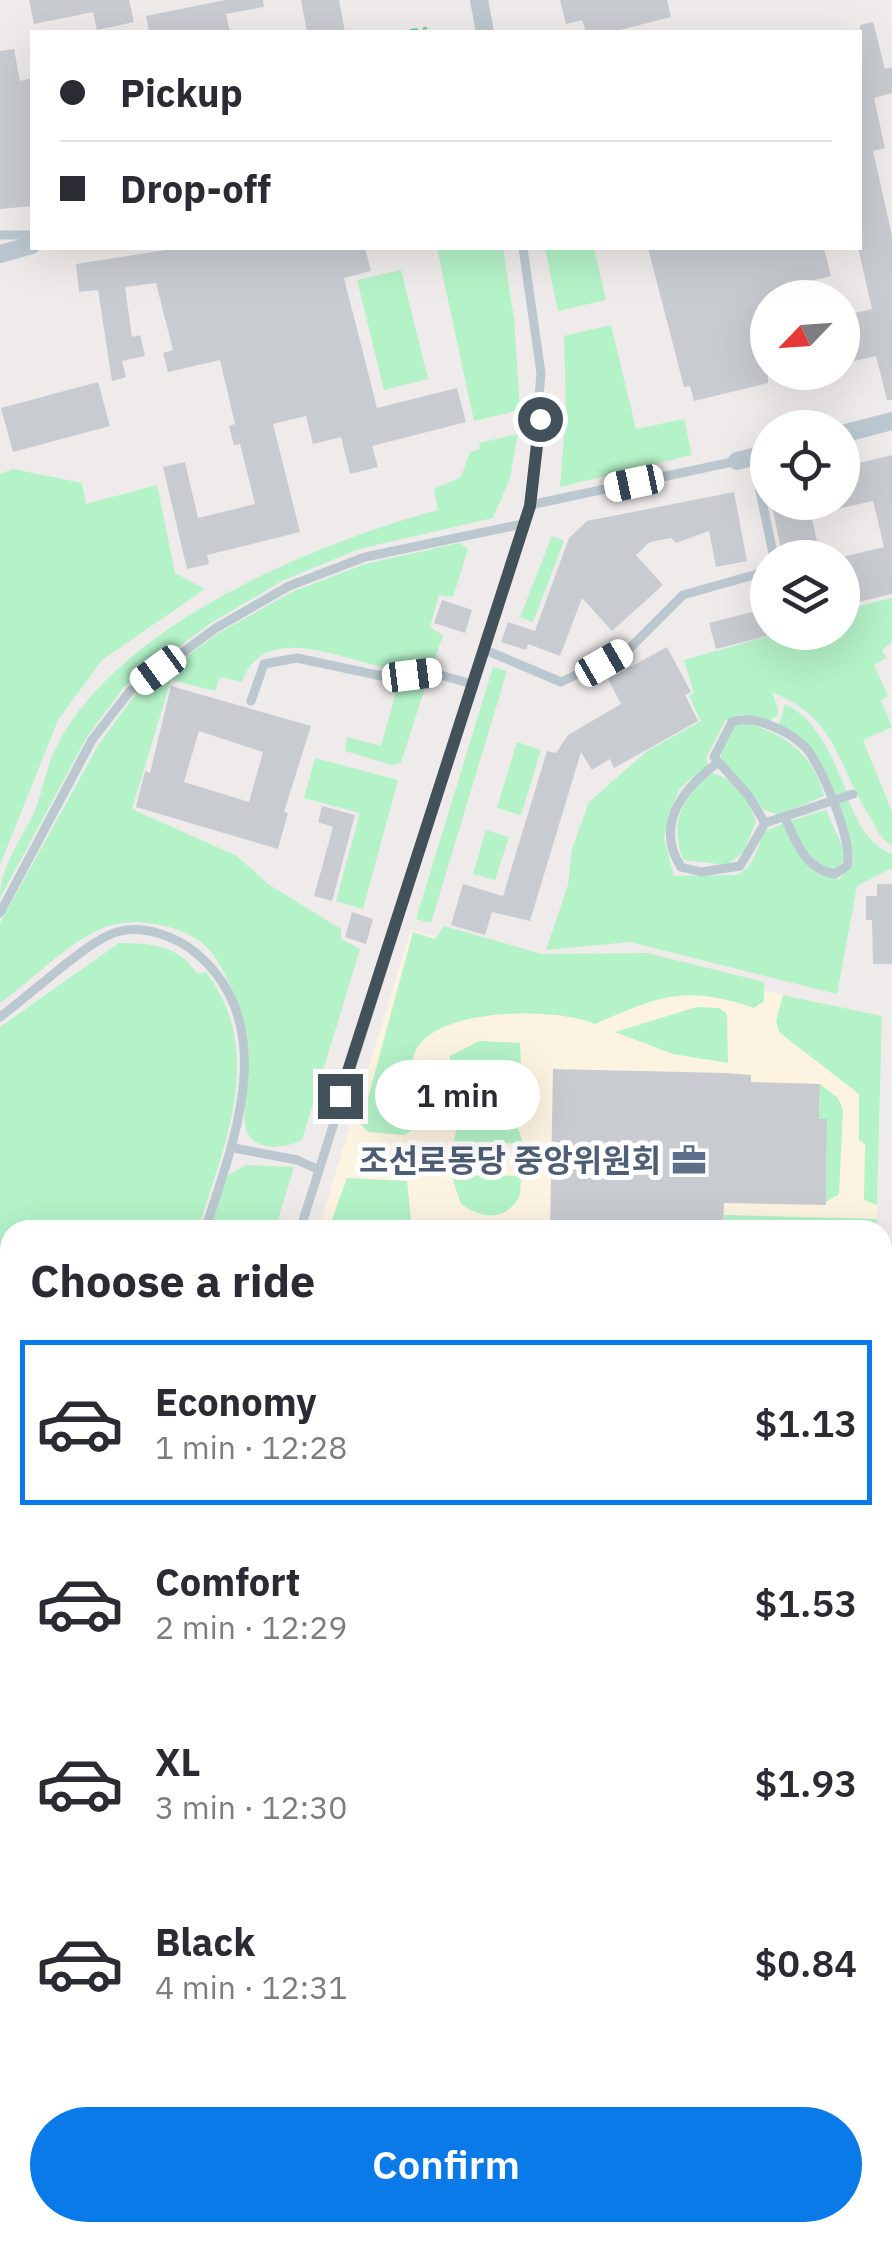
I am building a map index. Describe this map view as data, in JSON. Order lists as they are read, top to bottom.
{
  "places": {
    "office": ["조선로동당 중앙위원회"]
  },
  "north": "bottom left",
  "page": {
    "banner": ["Pickup", "Drop-off"],
    "bubble": "1 min",
    "heading": "Choose a ride",
    "list": [
      {
        "name": "Economy",
        "note": "1 min · 12:28",
        "value": "$1.13"
      },
      {
        "name": "Comfort",
        "note": "2 min · 12:29",
        "value": "$1.53"
      },
      {
        "name": "XL",
        "note": "3 min · 12:30",
        "value": "$1.93"
      },
      {
        "name": "Black",
        "note": "4 min · 12:31",
        "value": "$0.84"
      }
    ],
    "buttons": "Confirm"
  }
}
